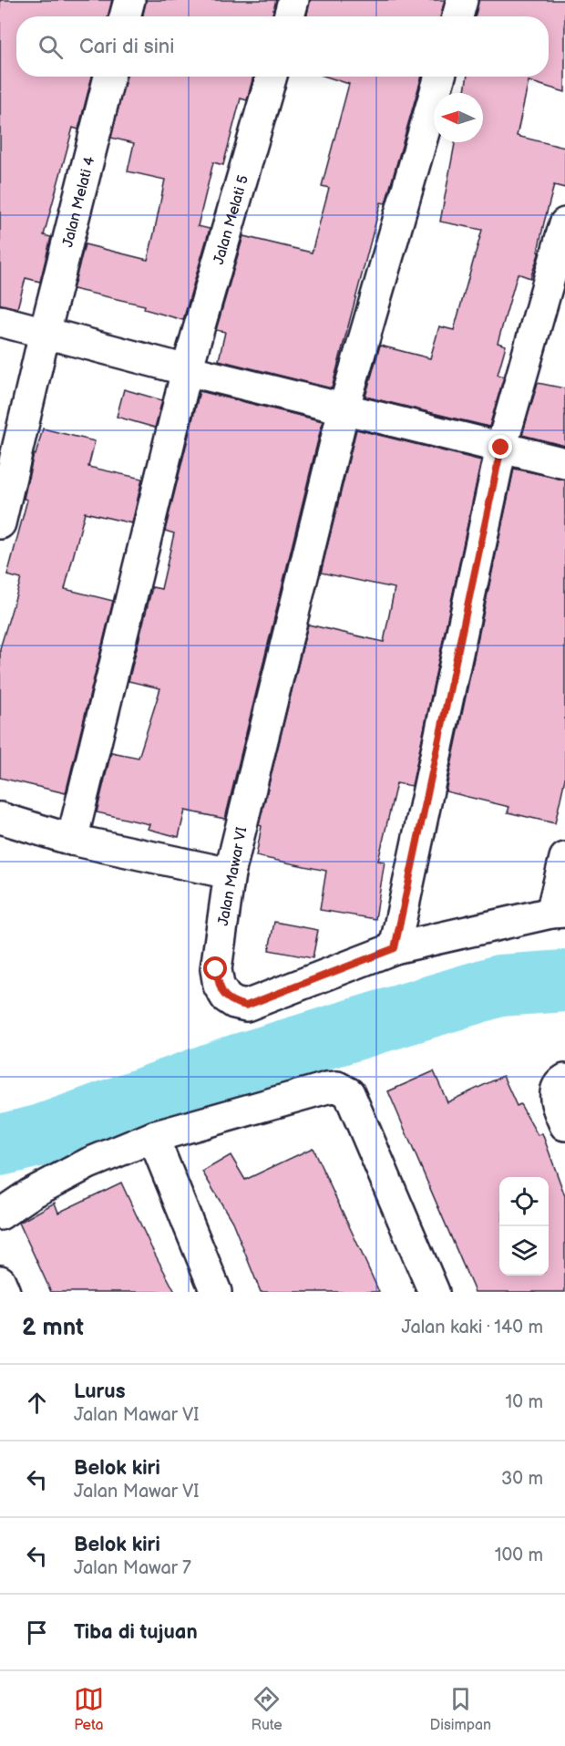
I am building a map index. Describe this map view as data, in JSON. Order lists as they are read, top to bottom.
{
  "streets": {
    "street": ["Jalan Melati 4", "Jalan Melati 5", "Jalan Mawar VI"]
  },
  "north": "left",
  "page": {
    "search": "Cari di sini",
    "heading": ["2 mnt", "Jalan kaki · 140 m"],
    "list": [
      ["Lurus", "Jalan Mawar VI", "10 m"],
      ["Belok kiri", "Jalan Mawar VI", "30 m"],
      ["Belok kiri", "Jalan Mawar 7", "100 m"],
      "Tiba di tujuan"
    ],
    "nav": ["Peta", "Rute", "Disimpan"]
  }
}
